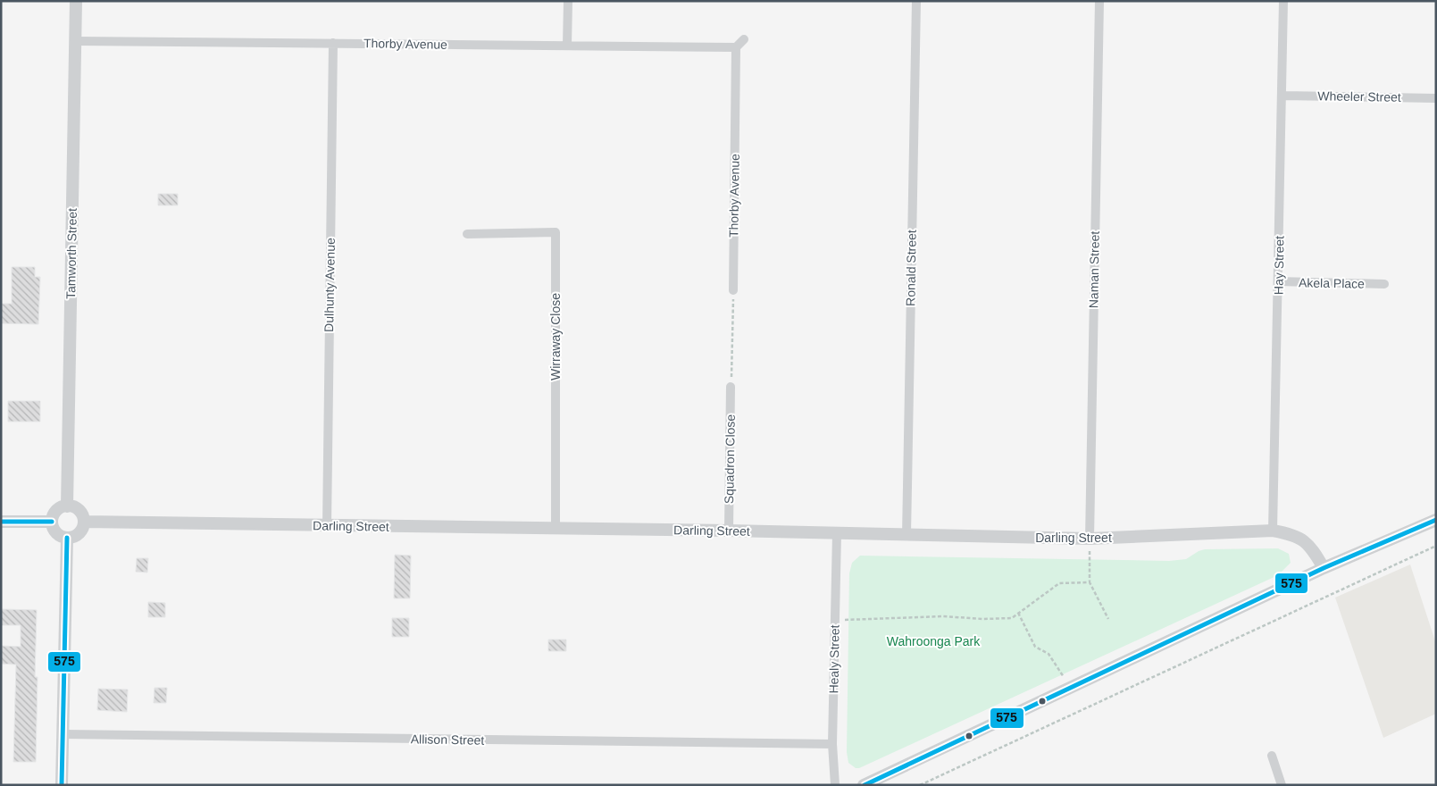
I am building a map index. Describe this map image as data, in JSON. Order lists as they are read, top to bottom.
{
  "streets": {
    "street": [
      "Thorby Avenue",
      "Wheeler Street",
      "Tamworth Street",
      "Hay Street",
      "Ronald Street",
      "Naman Street",
      "Akela Place",
      "Dulhunty Avenue",
      "Wirraway Close",
      "Squadron Close",
      "Darling Street",
      "Healy Street",
      "Allison Street"
    ]
  },
  "crossings": [
    ["Thorby Avenue", "Tamworth Street"],
    ["Thorby Avenue", "Dulhunty Avenue"],
    ["Wheeler Street", "Hay Street"],
    ["Tamworth Street", "Darling Street"],
    ["Hay Street", "Akela Place"],
    ["Hay Street", "Darling Street"],
    ["Ronald Street", "Darling Street"],
    ["Naman Street", "Darling Street"],
    ["Dulhunty Avenue", "Darling Street"],
    ["Wirraway Close", "Darling Street"],
    ["Squadron Close", "Darling Street"],
    ["Darling Street", "Healy Street"],
    ["Healy Street", "Allison Street"]
  ],
  "parks": ["Wahroonga Park"],
  "lines": ["transit line 575"]
}
